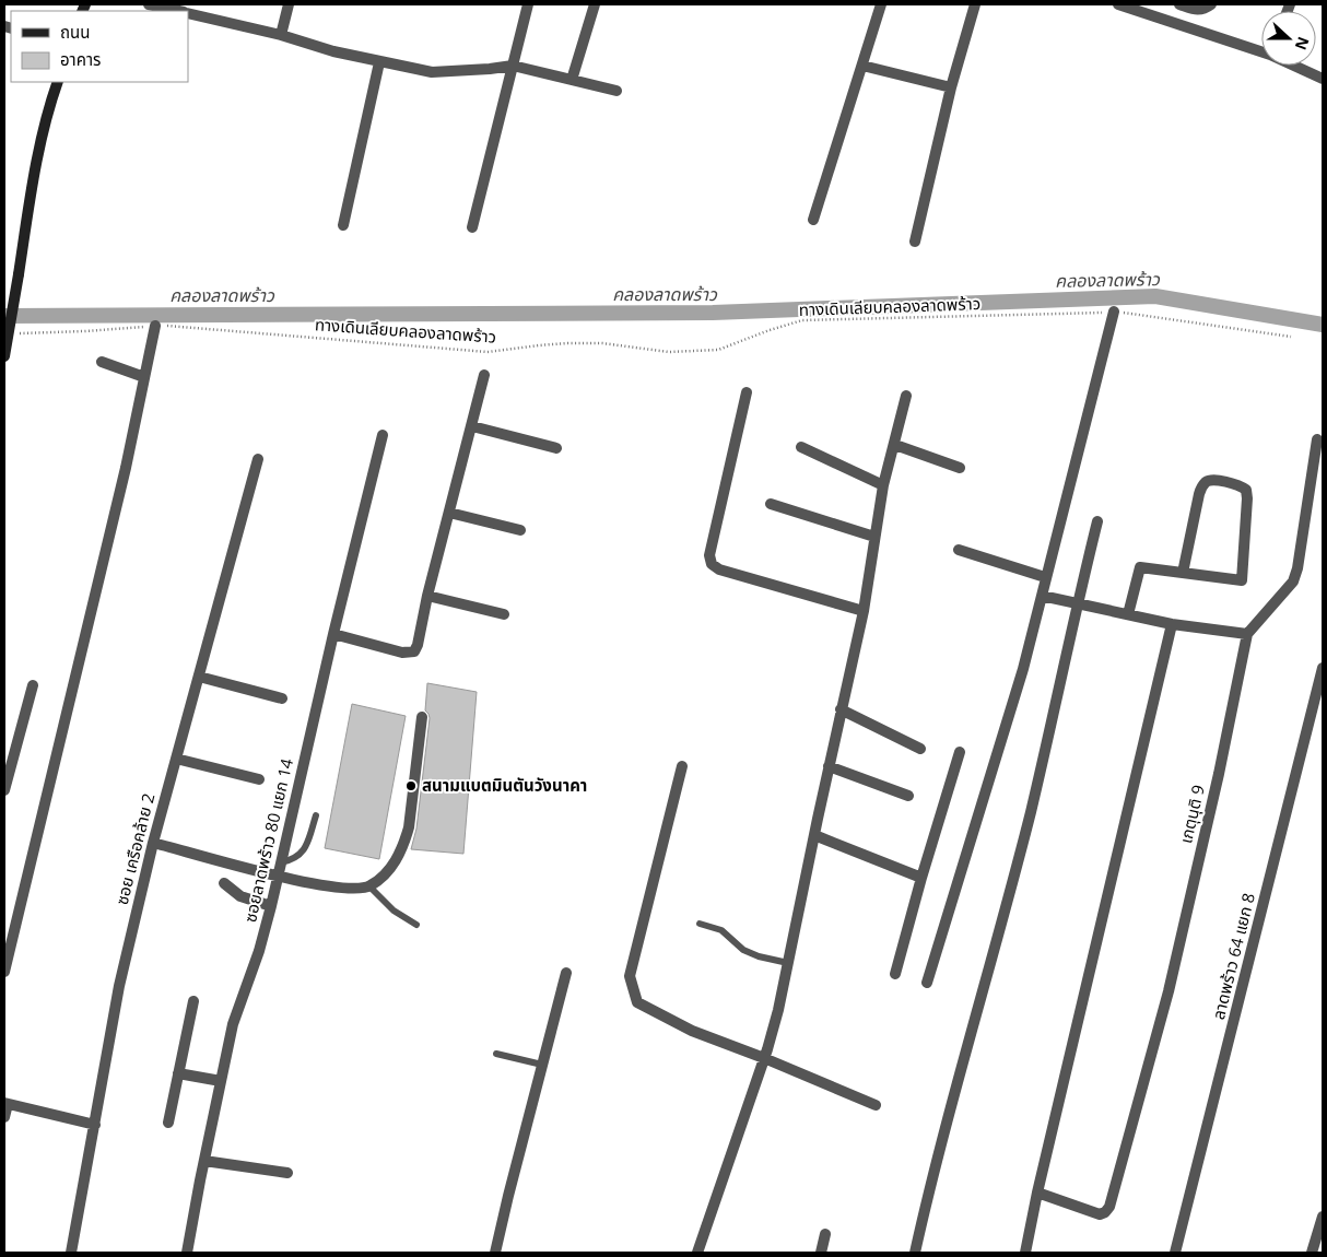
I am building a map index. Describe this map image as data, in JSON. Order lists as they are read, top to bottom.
{
  "streets": {
    "street": [
      "เกตุนุติ 9",
      "ซอยลาดพร้าว 80 แยก 14",
      "ซอย เครือคล้าย 2",
      "ลาดพร้าว 64 แยก 8"
    ],
    "path": ["ทางเดินเลียบคลองลาดพร้าว"]
  },
  "water": ["คลองลาดพร้าว"],
  "places": ["สนามแบตมินตันวังนาคา"],
  "legend": ["ถนน", "อาคาร"],
  "north": "right"
}
